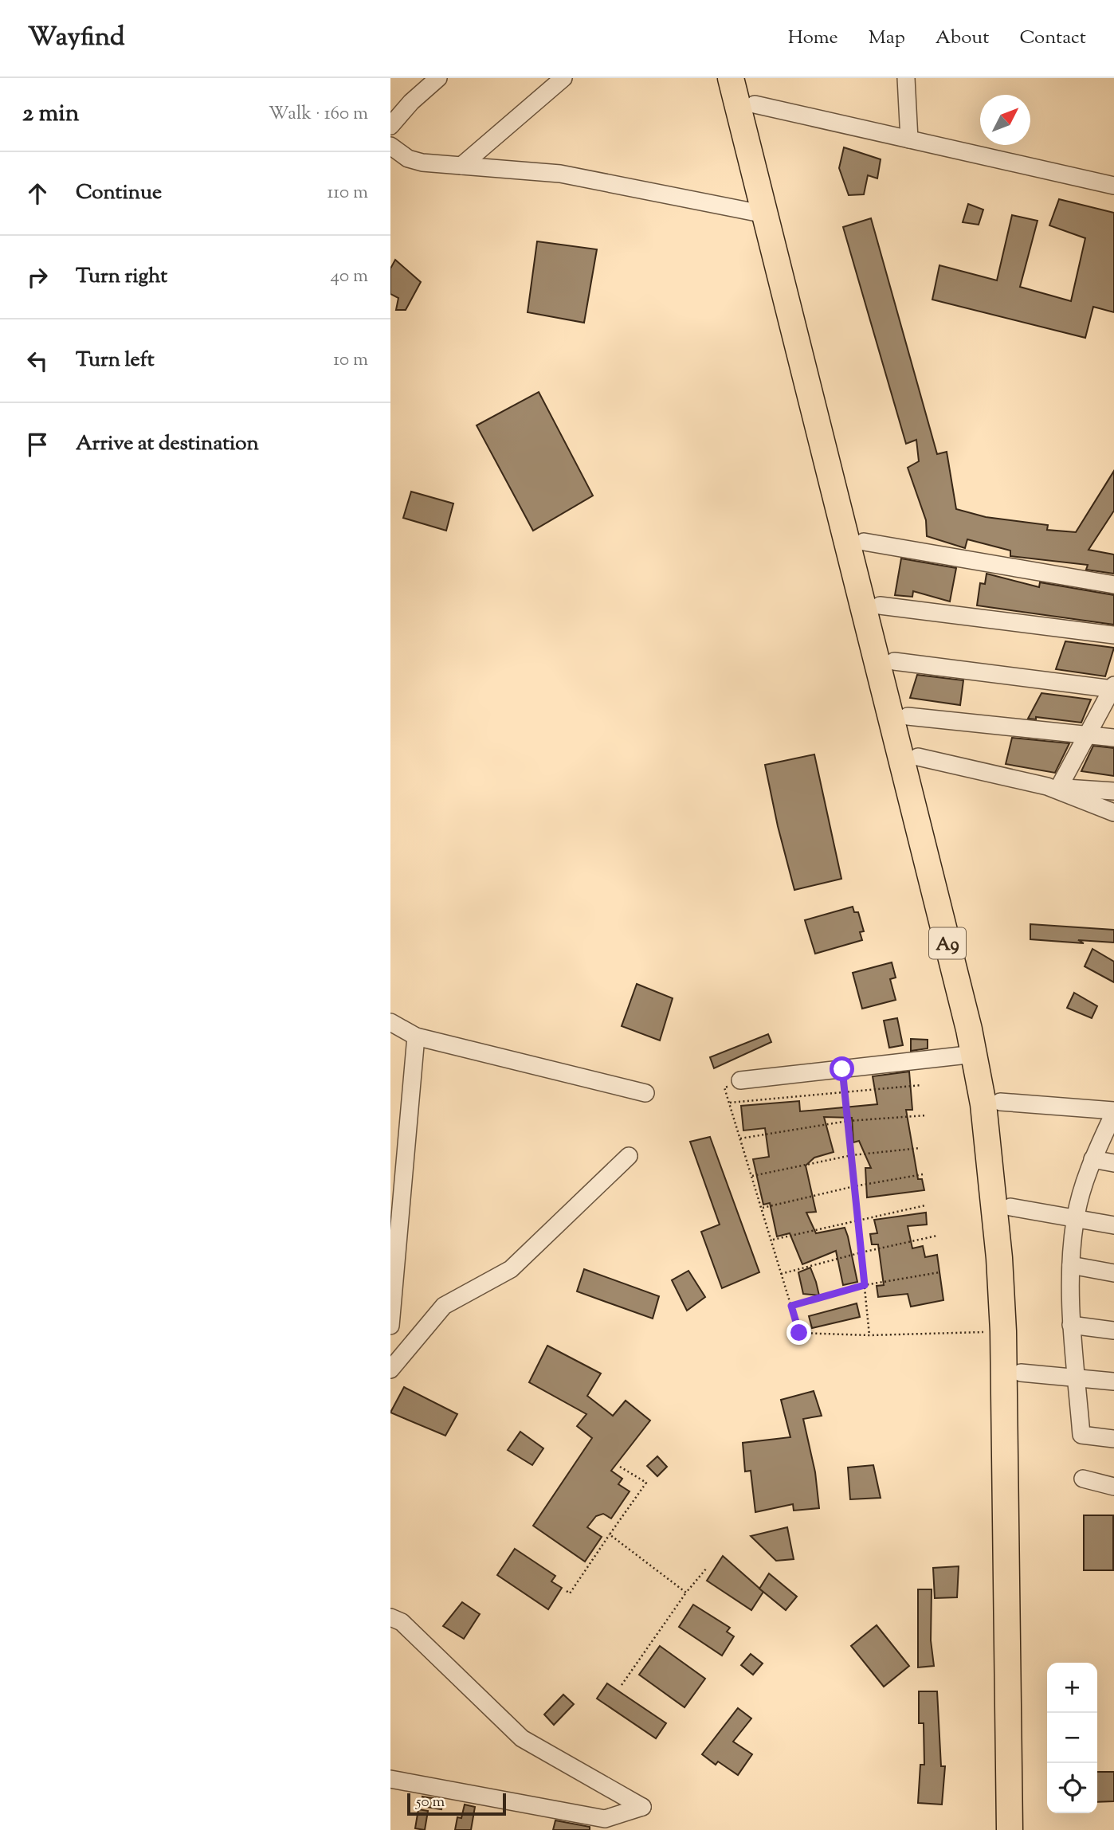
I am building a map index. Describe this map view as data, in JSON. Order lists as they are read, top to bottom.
{
  "streets": {
    "highway": ["A9"]
  },
  "scale_bar": "50 m",
  "north": "top right",
  "page": {
    "header": "Wayfind",
    "nav": [
      "Home",
      "Map",
      "About",
      "Contact"
    ],
    "heading": ["2 min", "Walk · 160 m"],
    "list": [
      ["Continue", "110 m"],
      ["Turn right", "40 m"],
      ["Turn left", "10 m"],
      "Arrive at destination"
    ],
    "map_buttons": ["+", "−"],
    "scale": "50 m"
  }
}
